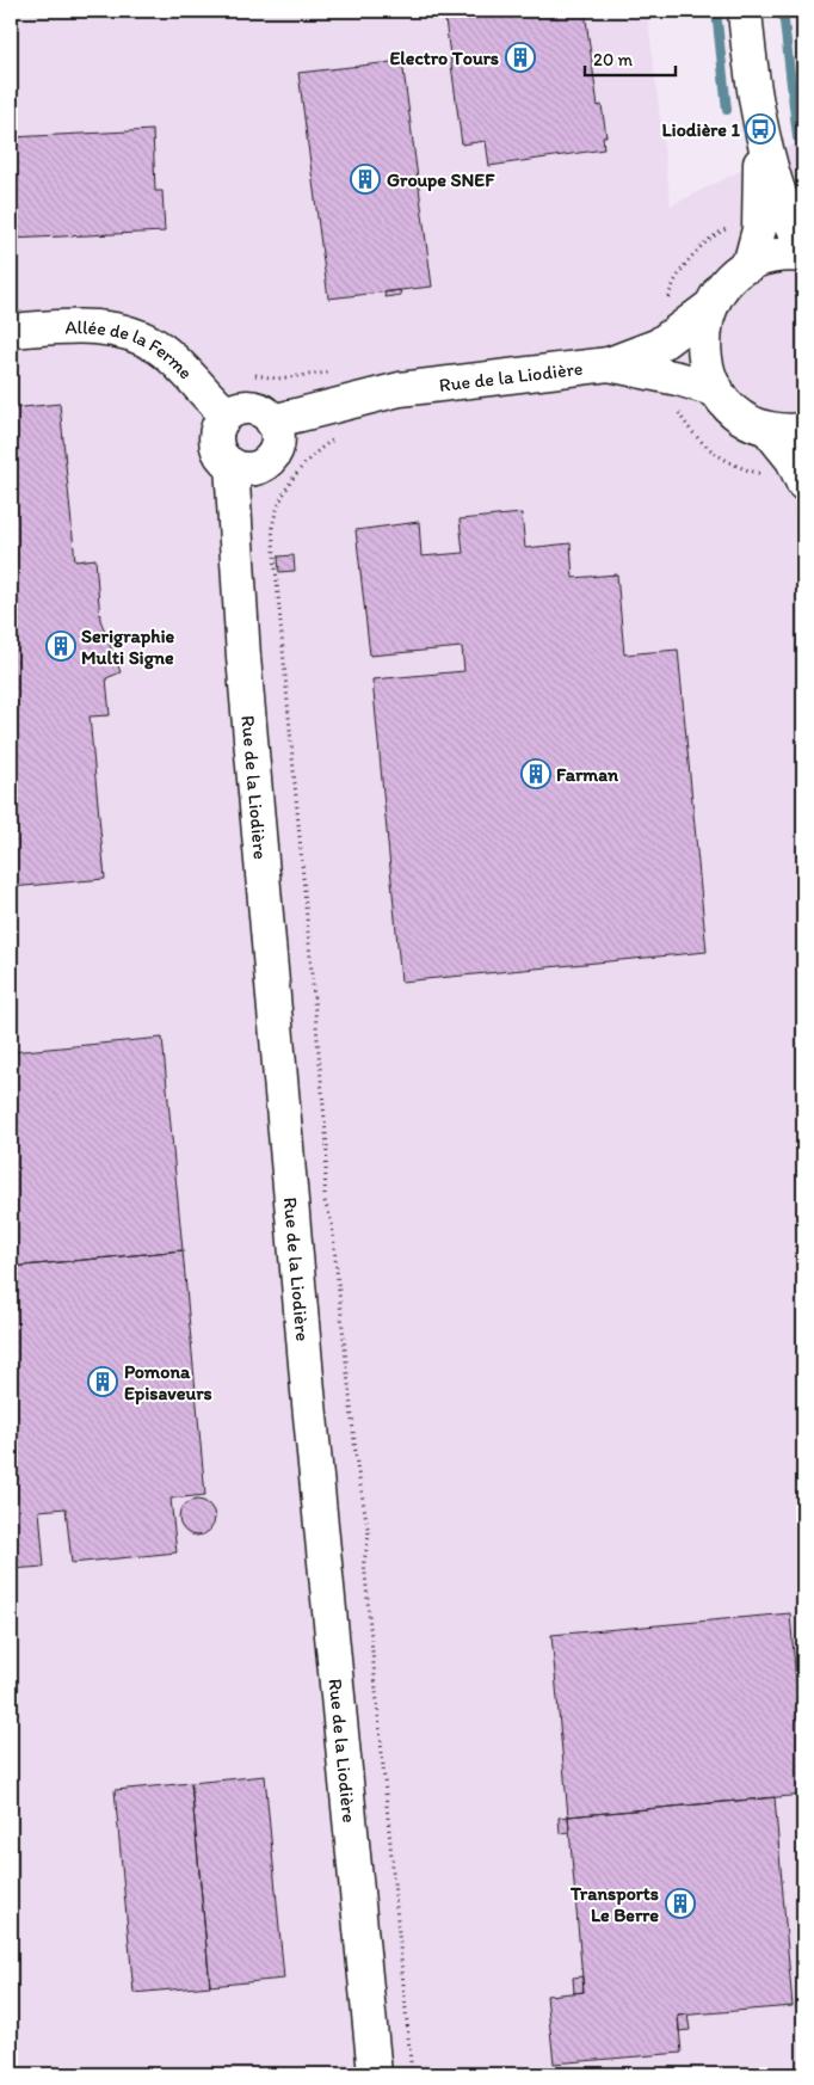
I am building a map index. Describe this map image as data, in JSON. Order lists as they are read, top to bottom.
{
  "streets": {
    "street": ["Allée de la Ferme", "Rue de la Liodière"]
  },
  "crossings": [
    ["Allée de la Ferme", "Rue de la Liodière"]
  ],
  "places": {
    "building": [
      "Electro Tours",
      "Groupe SNEF",
      "Serigraphie Multi Signe",
      "Farman",
      "Pomona Episaveurs",
      "Transports Le Berre"
    ],
    "bus stop": ["Liodière 1"]
  },
  "scale_bar": "20 m"
}
